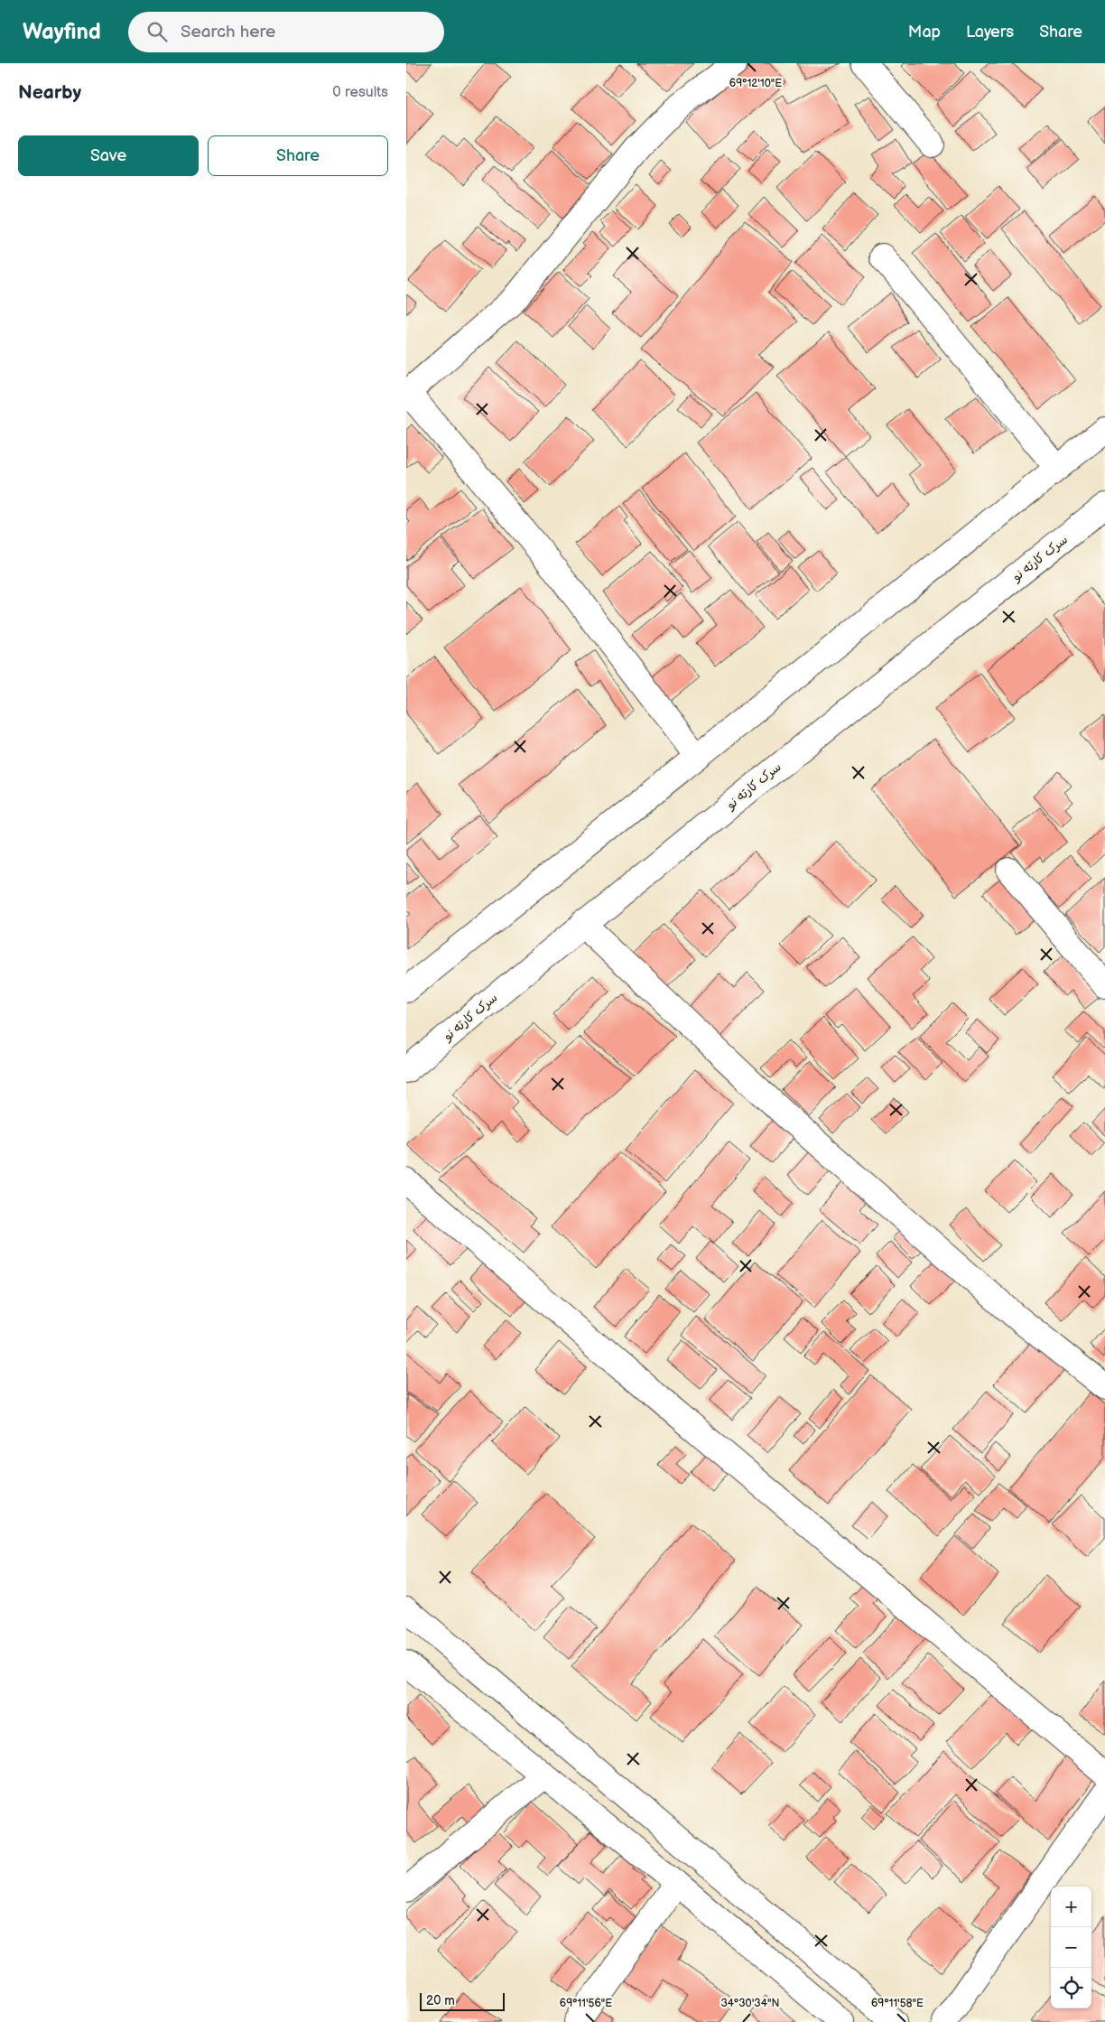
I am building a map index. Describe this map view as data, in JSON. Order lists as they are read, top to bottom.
{
  "streets": {
    "main road": ["سرک کارته نو"]
  },
  "scale_bar": "20 m",
  "page": {
    "header": "Wayfind",
    "search": "Search here",
    "nav": ["Map", "Layers", "Share"],
    "heading": ["Nearby", "0 results"],
    "buttons": ["Save", "Share"],
    "map_buttons": ["+", "−"],
    "scale": "20 m"
  },
  "coordinates": [
    "69°12'10\"E",
    "34°30'34\"N",
    "69°11'56\"E",
    "69°11'58\"E"
  ]
}
